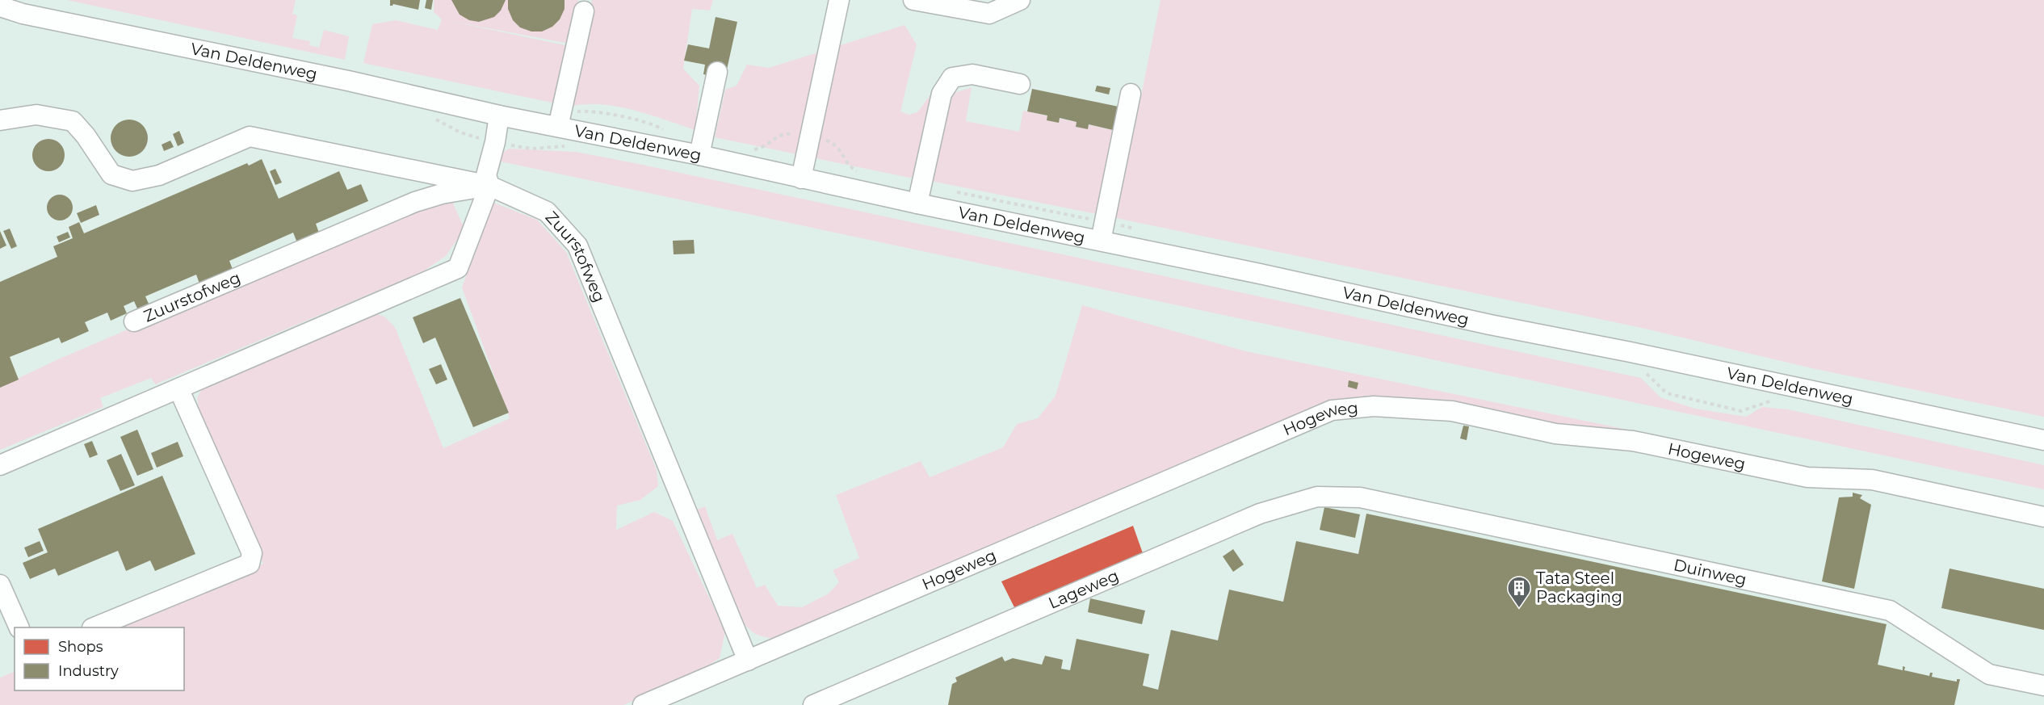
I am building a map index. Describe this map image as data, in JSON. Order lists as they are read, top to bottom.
{
  "streets": {
    "lane": [
      "Van Deldenweg",
      "Zuurstofweg",
      "Hogeweg",
      "Duinweg",
      "Lageweg"
    ]
  },
  "crossings": [
    ["Zuurstofweg", "Hogeweg"],
    ["Duinweg", "Lageweg"]
  ],
  "places": {
    "building": ["Tata Steel Packaging"]
  },
  "legend": ["Shops", "Industry"]
}
